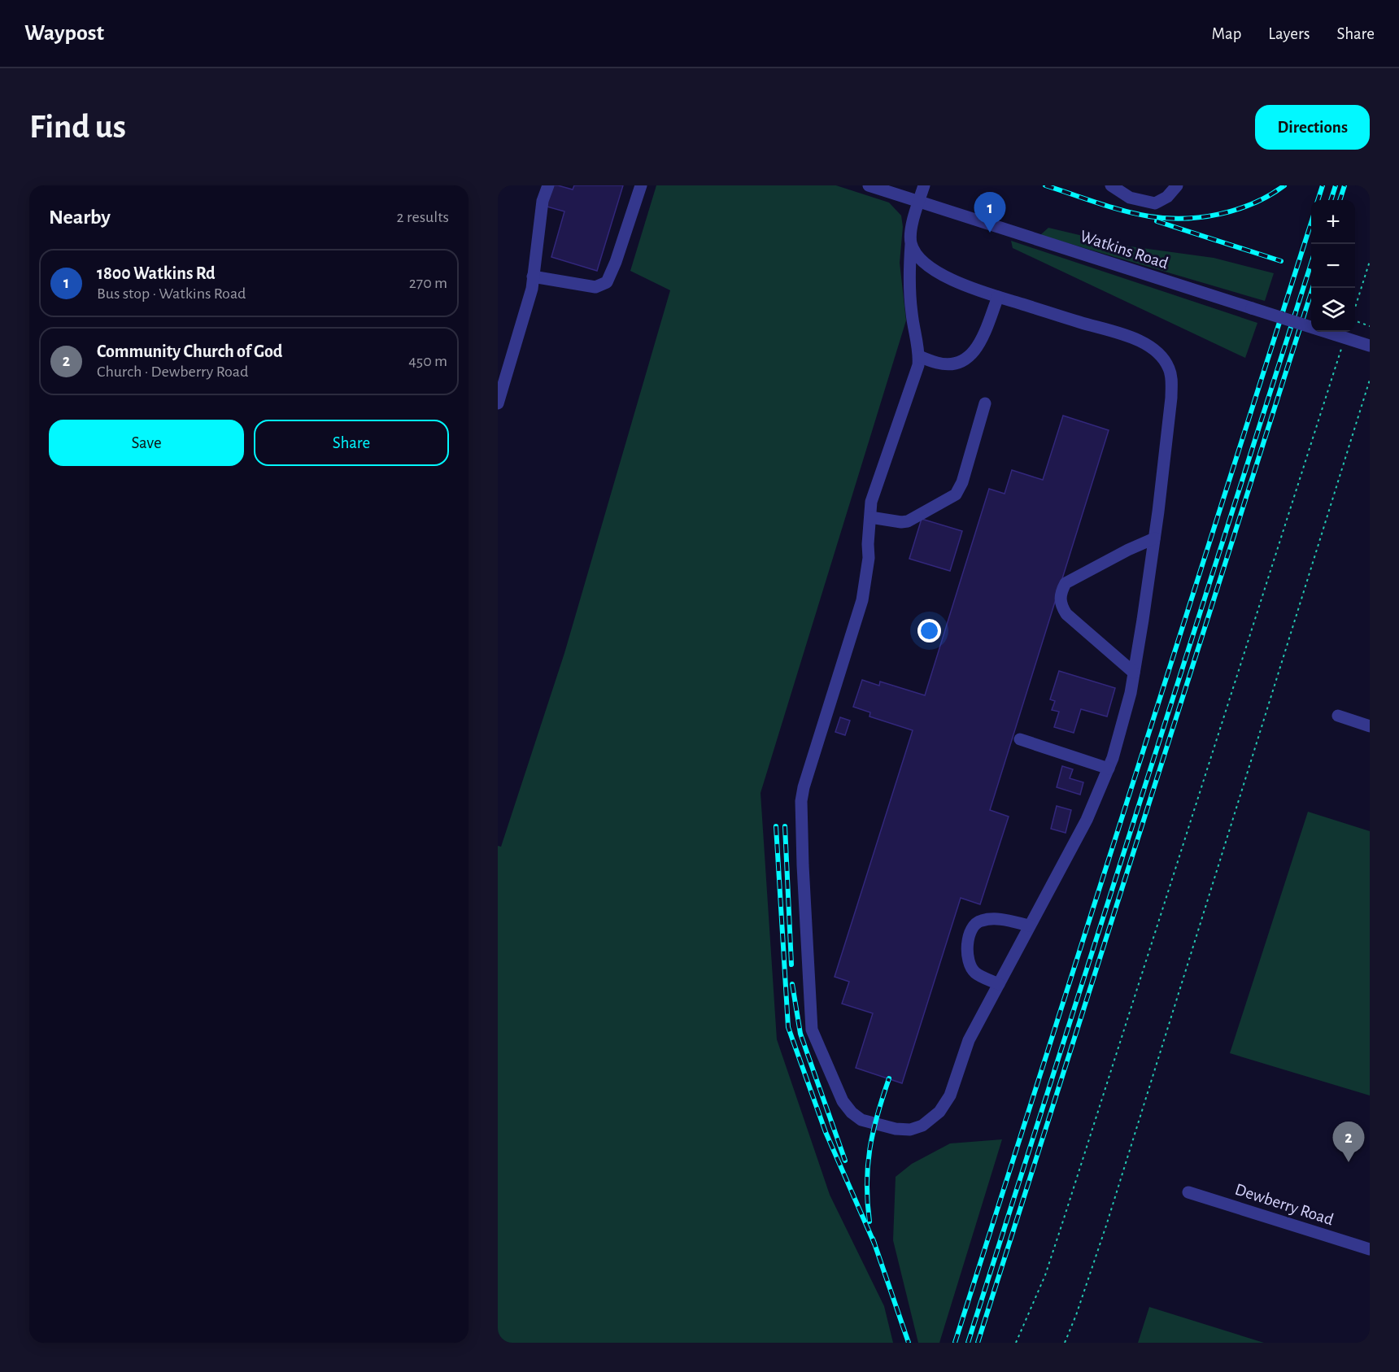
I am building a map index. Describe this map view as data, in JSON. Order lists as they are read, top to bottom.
{
  "streets": {
    "street": ["Watkins Road", "Dewberry Road"]
  },
  "page": {
    "header": "Waypost",
    "nav": ["Map", "Layers", "Share"],
    "buttons": [
      "Directions",
      ["Save", "Share"]
    ],
    "title": "Find us",
    "heading": ["Nearby", "2 results"],
    "pins": ["1", "2"],
    "map_buttons": ["+", "−"],
    "list": [
      {
        "mark": "1",
        "name": "1800 Watkins Rd",
        "note": "Bus stop · Watkins Road",
        "value": "270 m"
      },
      {
        "mark": "2",
        "name": "Community Church of God",
        "note": "Church · Dewberry Road",
        "value": "450 m"
      }
    ]
  }
}
